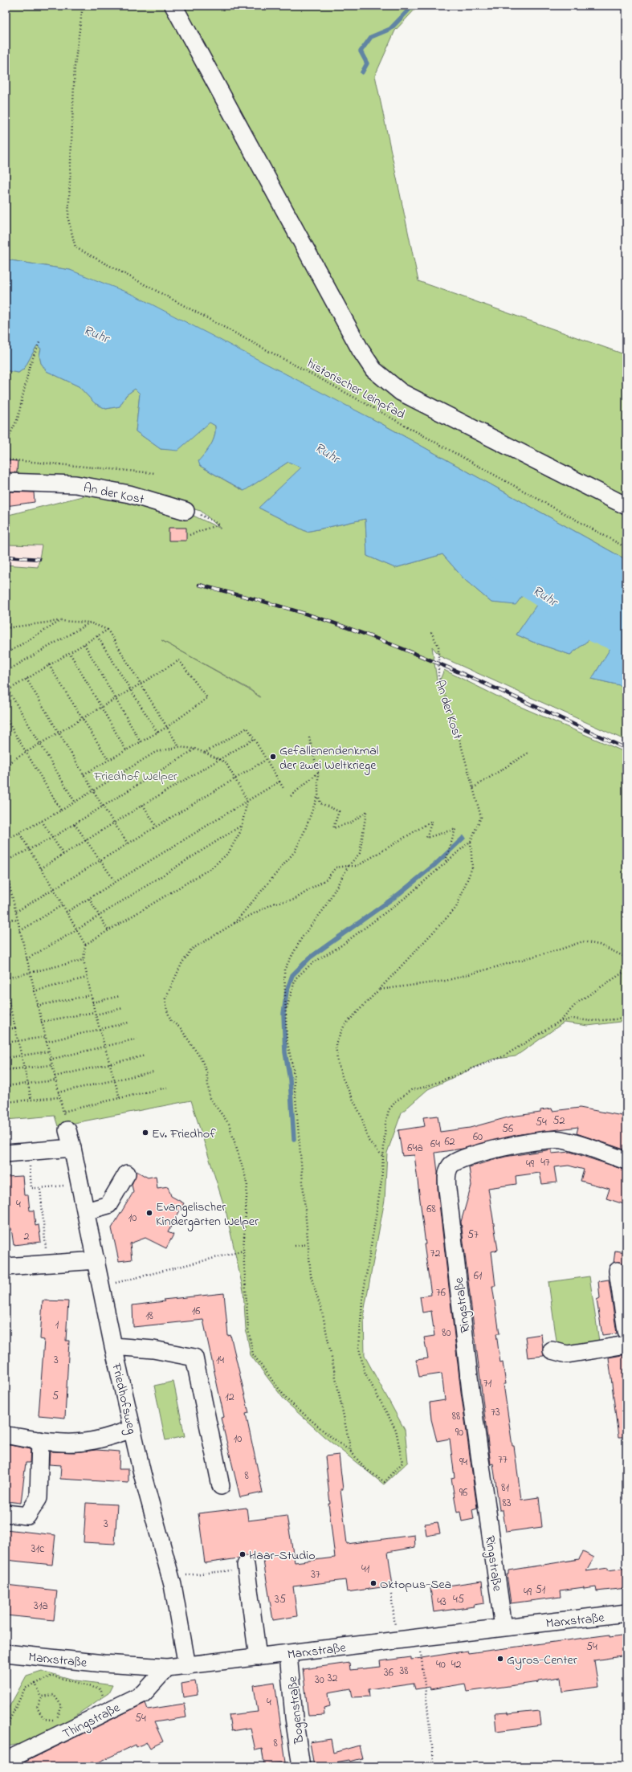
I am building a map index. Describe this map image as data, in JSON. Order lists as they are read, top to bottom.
{
  "streets": {
    "street": [
      "An der Kost",
      "Ringstraße",
      "Friedhofsweg",
      "Marxstraße",
      "Bogenstraße",
      "Thingstraße"
    ],
    "path": ["historischer Leinpfad"]
  },
  "crossings": [
    ["Ringstraße", "Marxstraße"],
    ["Friedhofsweg", "Marxstraße"],
    ["Marxstraße", "Bogenstraße"],
    ["Marxstraße", "Thingstraße"]
  ],
  "water": ["Ruhr"],
  "parks": ["Friedhof Welper"],
  "places": [
    "Gefallenendenkmal der zwei Weltkriege",
    "Ev. Friedhof",
    "Evangelischer Kindergarten Welper",
    "Haar-Studio",
    "Oktopus-Sea",
    "Gyros-Center"
  ],
  "house_numbers": [
    "52",
    "54",
    "56",
    "60",
    "62",
    "64",
    "64a",
    "47",
    "49",
    "4",
    "68",
    "10",
    "57",
    "2",
    "72",
    "61",
    "76",
    "16",
    "18",
    "1",
    "80",
    "3",
    "14",
    "71",
    "5",
    "12",
    "73",
    "88",
    "90",
    "10",
    "77",
    "94",
    "8",
    "81",
    "96",
    "83",
    "3",
    "31c",
    "41",
    "37",
    "51",
    "49",
    "35",
    "45",
    "43",
    "31a",
    "54",
    "40",
    "42",
    "38",
    "36",
    "32",
    "30",
    "4",
    "54",
    "8"
  ]
}
